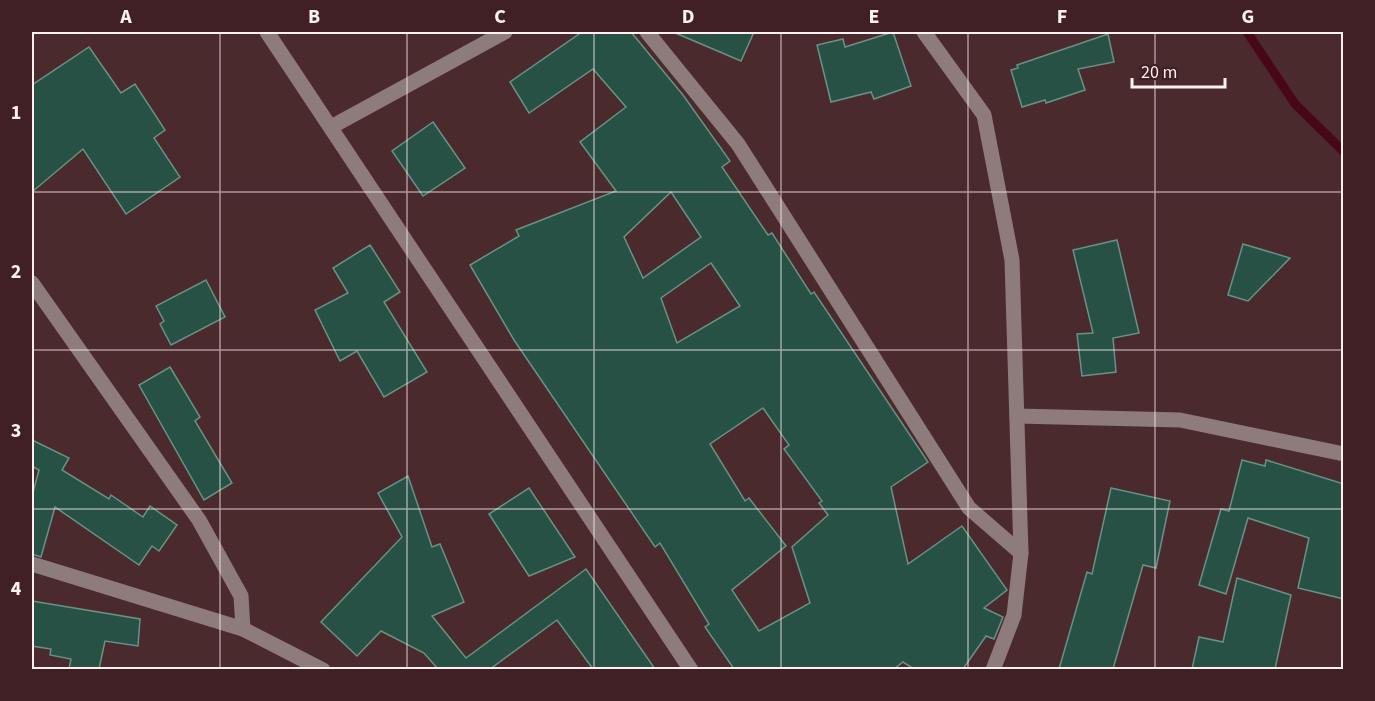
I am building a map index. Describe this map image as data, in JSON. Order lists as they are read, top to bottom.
{
  "scale_bar": "20 m",
  "grid": {
    "columns": [
      "A",
      "B",
      "C",
      "D",
      "E",
      "F",
      "G"
    ],
    "rows": [
      "1",
      "2",
      "3",
      "4"
    ]
  }
}
